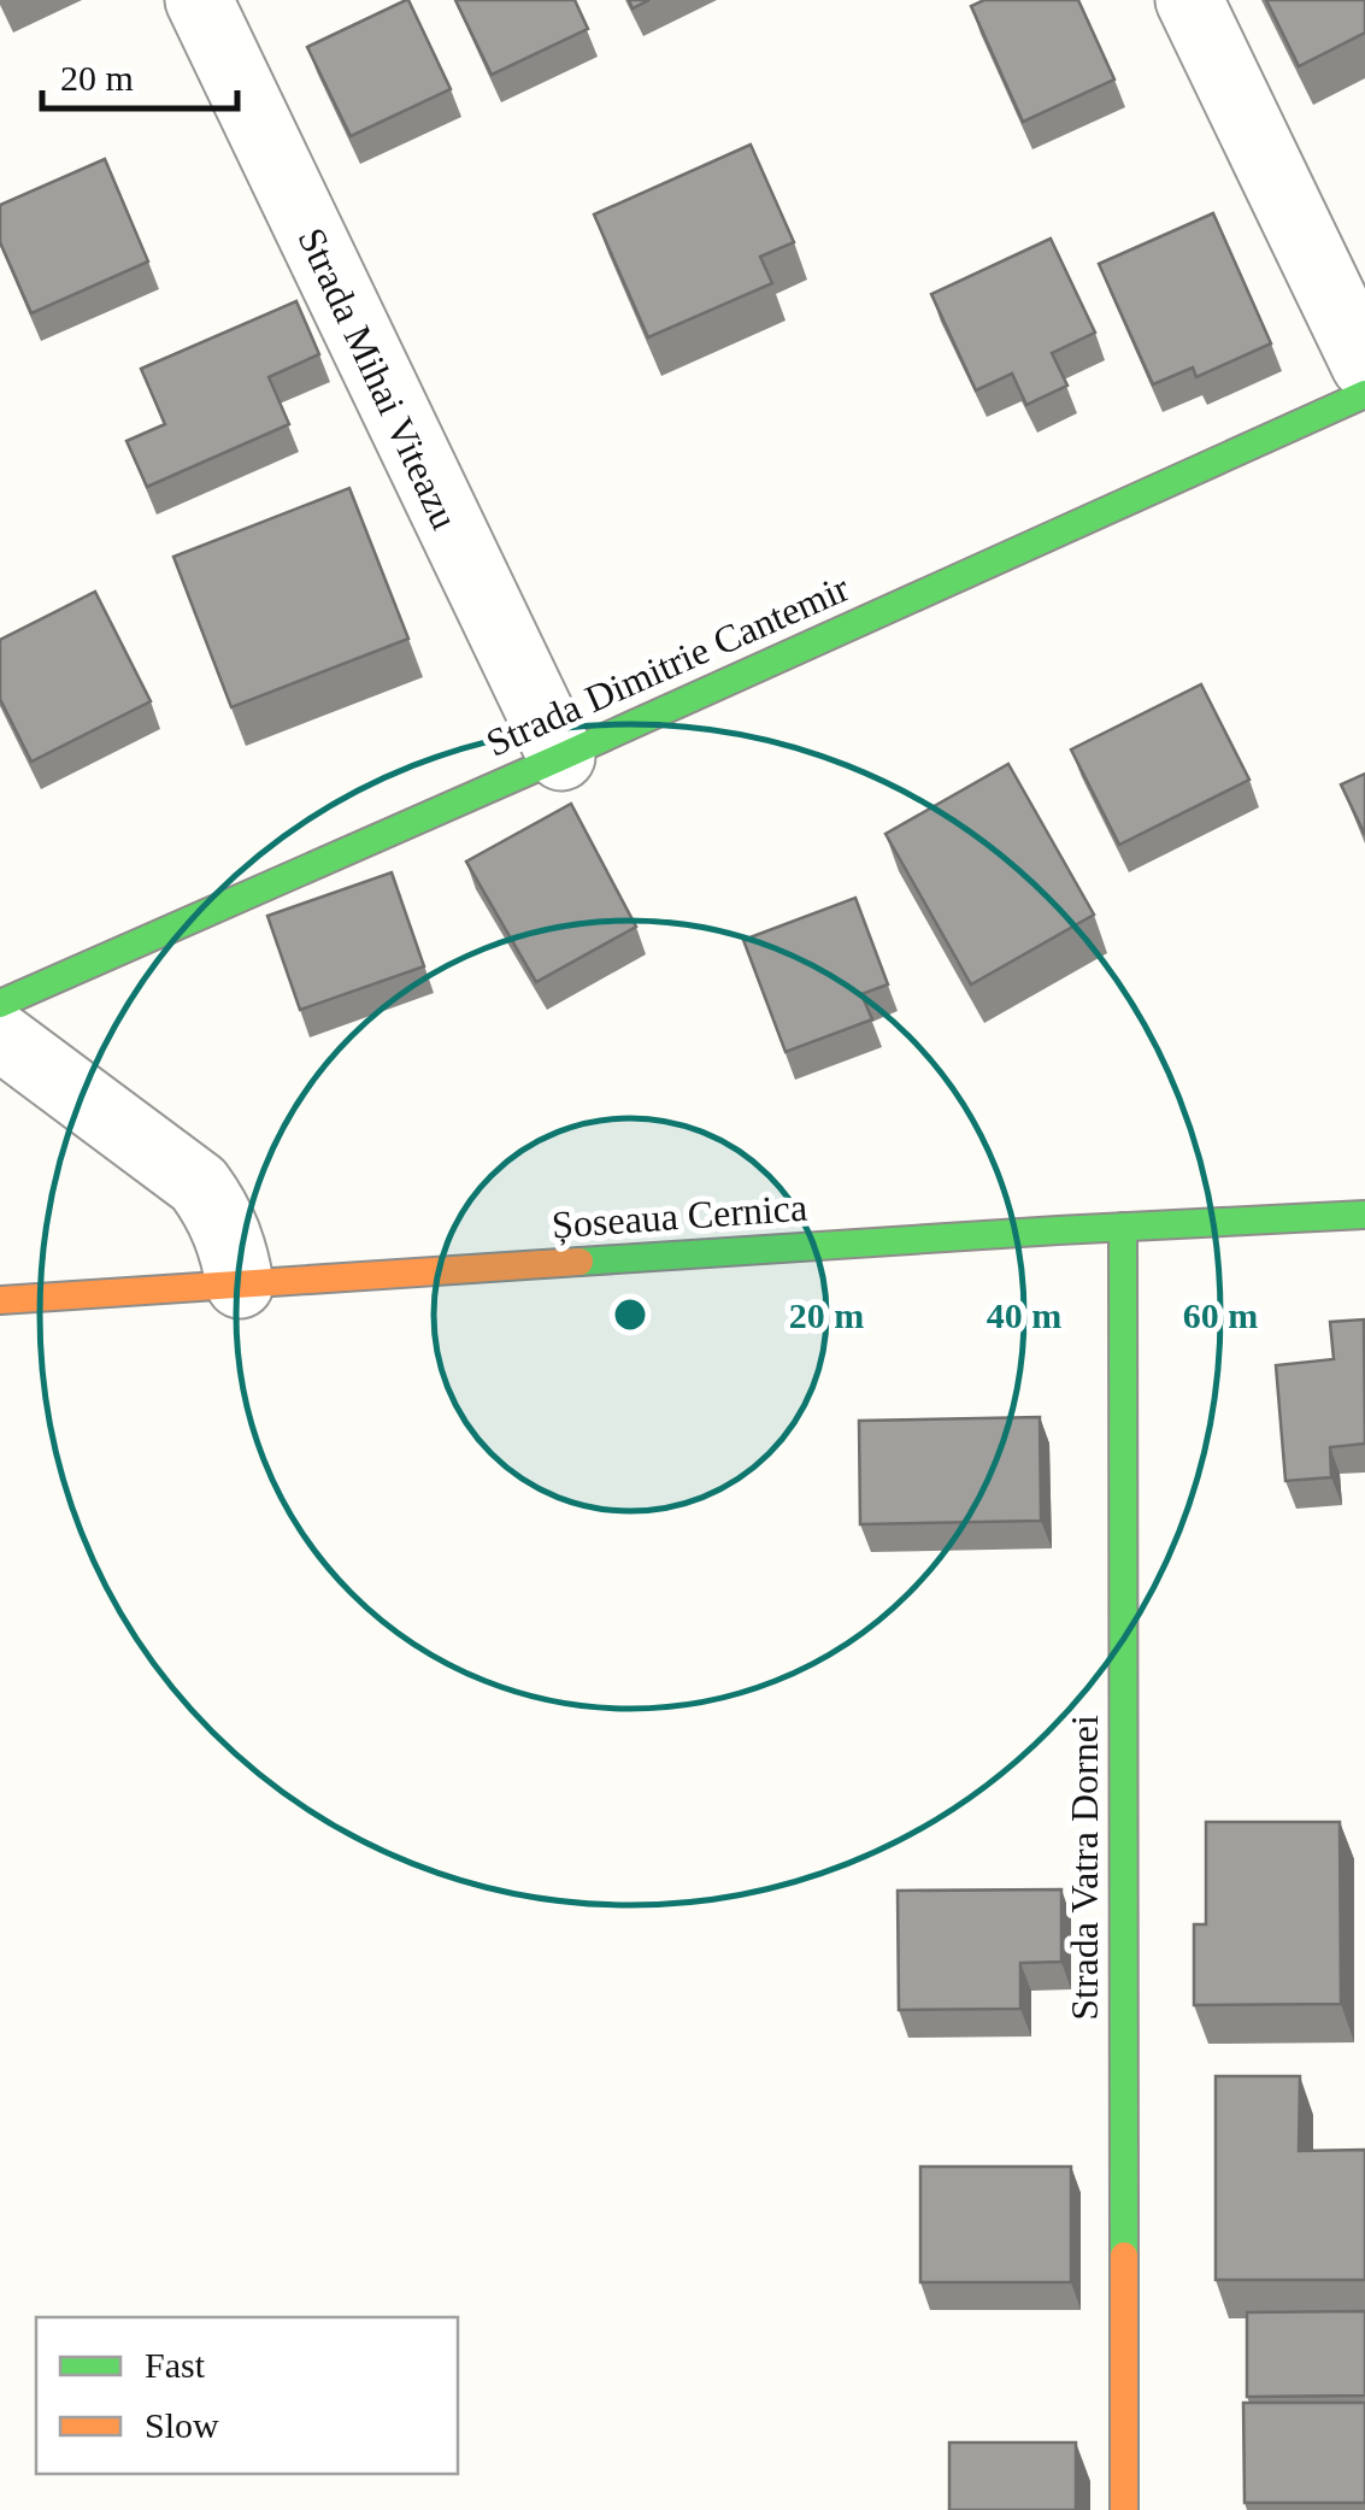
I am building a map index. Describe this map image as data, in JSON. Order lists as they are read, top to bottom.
{
  "streets": {
    "street": [
      "Strada Mihai Viteazu",
      "Strada Dimitrie Cantemir",
      "Șoseaua Cernica",
      "Strada Vatra Dornei"
    ]
  },
  "crossings": [
    ["Strada Mihai Viteazu", "Strada Dimitrie Cantemir"],
    ["Șoseaua Cernica", "Strada Vatra Dornei"]
  ],
  "legend": ["Fast", "Slow"],
  "scale_bar": "20 m",
  "rings": ["20 m", "40 m", "60 m"]
}
